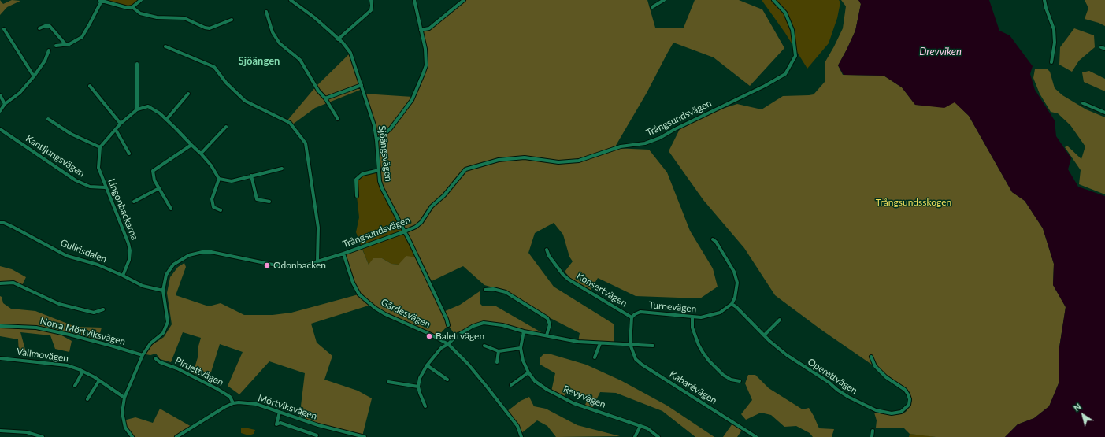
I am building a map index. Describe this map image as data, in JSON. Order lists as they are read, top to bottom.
{
  "streets": {
    "street": [
      "Trångsundsvägen",
      "Sjöängsvägen",
      "Kantljungsvägen",
      "Lingonbackarna",
      "Gullrisdalen",
      "Konsertvägen",
      "Turnevägen",
      "Gärdesvägen",
      "Norra Mörtviksvägen",
      "Vallmovägen",
      "Piruettvägen",
      "Operettvägen",
      "Kabarévägen",
      "Revyvägen",
      "Mörtviksvägen"
    ]
  },
  "crossings": [
    ["Trångsundsvägen", "Sjöängsvägen"],
    ["Trångsundsvägen", "Gullrisdalen"],
    ["Trångsundsvägen", "Gärdesvägen"],
    ["Trångsundsvägen", "Norra Mörtviksvägen"],
    ["Trångsundsvägen", "Vallmovägen"],
    ["Kantljungsvägen", "Lingonbackarna"],
    ["Lingonbackarna", "Gullrisdalen"],
    ["Konsertvägen", "Turnevägen"],
    ["Konsertvägen", "Kabarévägen"],
    ["Turnevägen", "Operettvägen"],
    ["Piruettvägen", "Mörtviksvägen"]
  ],
  "districts": ["Sjöängen"],
  "water": ["Drevviken"],
  "parks": ["Trångsundsskogen"],
  "places": ["Odonbacken", "Balettvägen"],
  "north": "top left"
}
